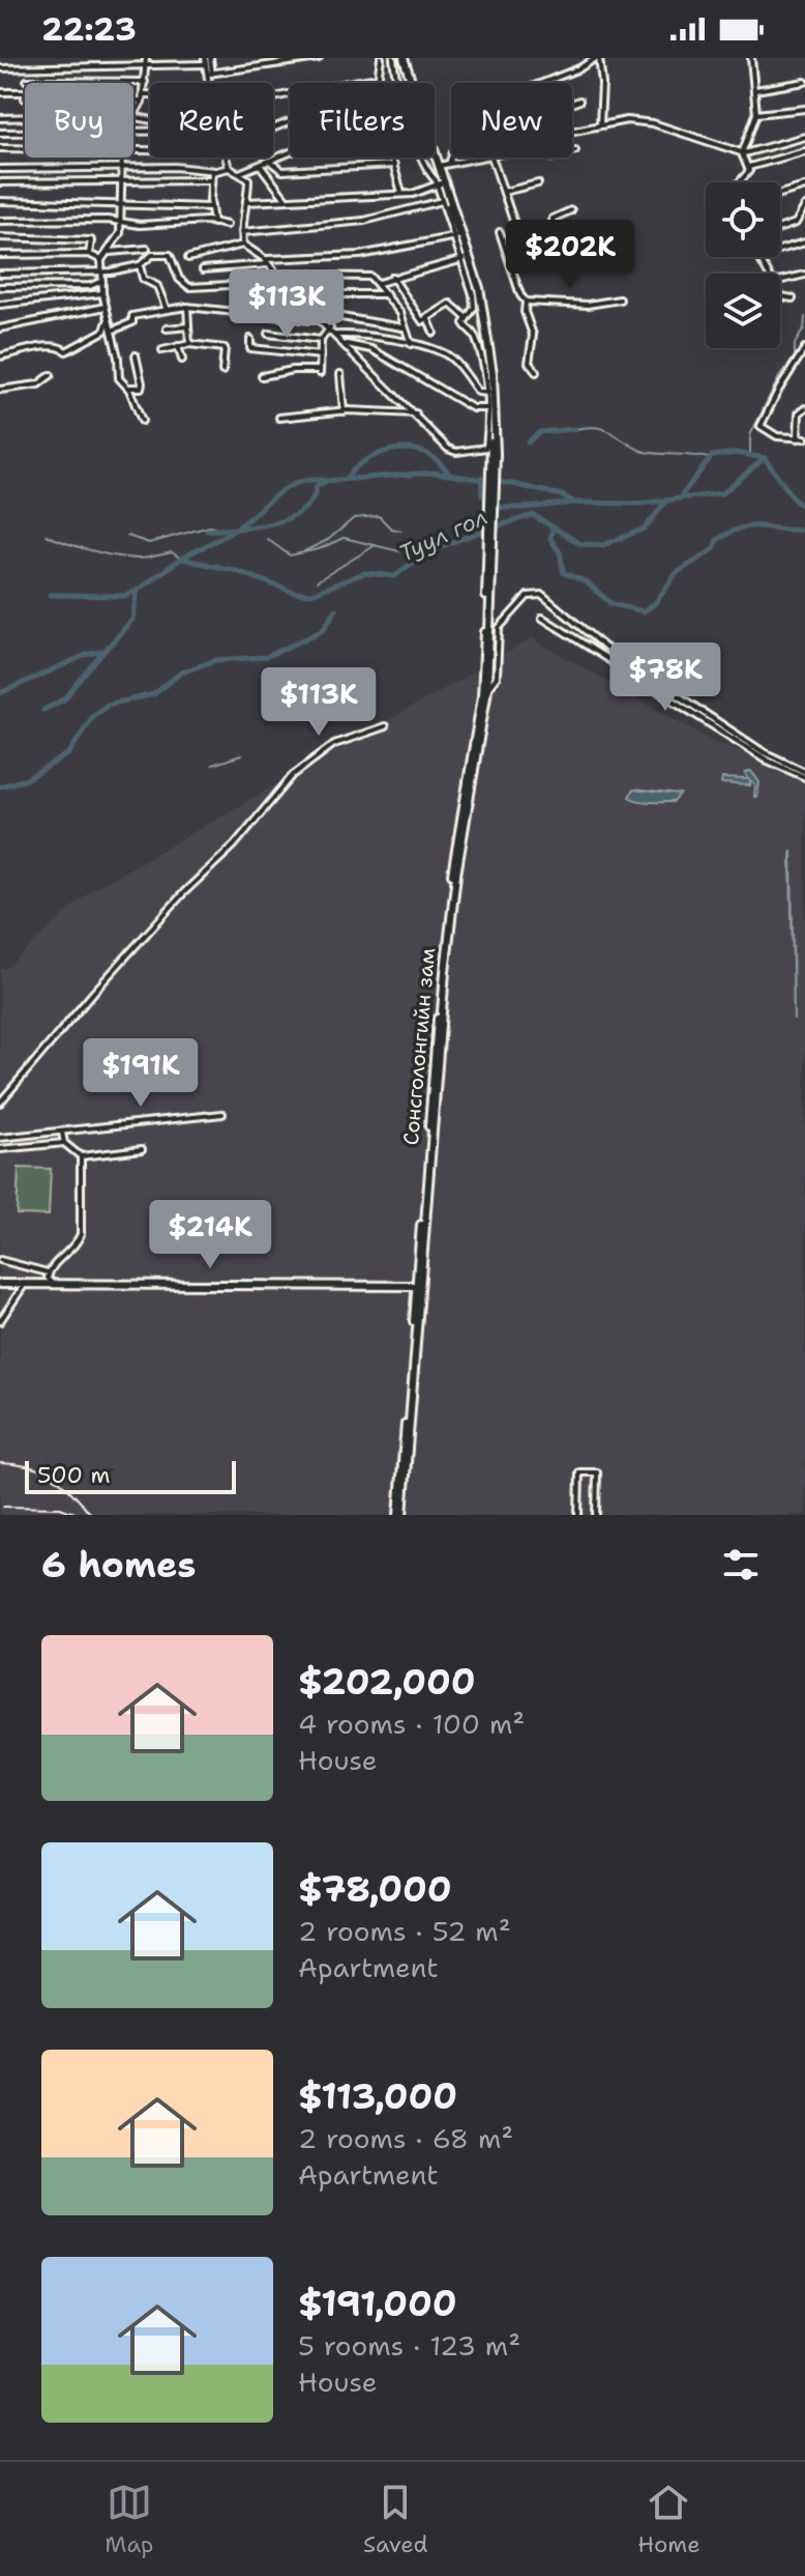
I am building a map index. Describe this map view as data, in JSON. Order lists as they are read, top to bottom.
{
  "streets": {
    "main road": ["Сонсголонгийн зам"]
  },
  "water": ["Туул гол"],
  "scale_bar": "500 m",
  "page": {
    "status": "22:23",
    "chip": [
      "Buy",
      "Rent",
      "Filters",
      "New"
    ],
    "price": [
      "$202K",
      "$113K",
      "$78K",
      "$113K",
      "$191K",
      "$214K"
    ],
    "scale": "500 m",
    "heading": "6 homes",
    "list": [
      {
        "name": "$202,000",
        "note": "4 rooms · 100 m² · House"
      },
      {
        "name": "$78,000",
        "note": "2 rooms · 52 m² · Apartment"
      },
      {
        "name": "$113,000",
        "note": "2 rooms · 68 m² · Apartment"
      },
      {
        "name": "$191,000",
        "note": "5 rooms · 123 m² · House"
      }
    ],
    "tabs": ["Map", "Saved", "Home"]
  }
}
